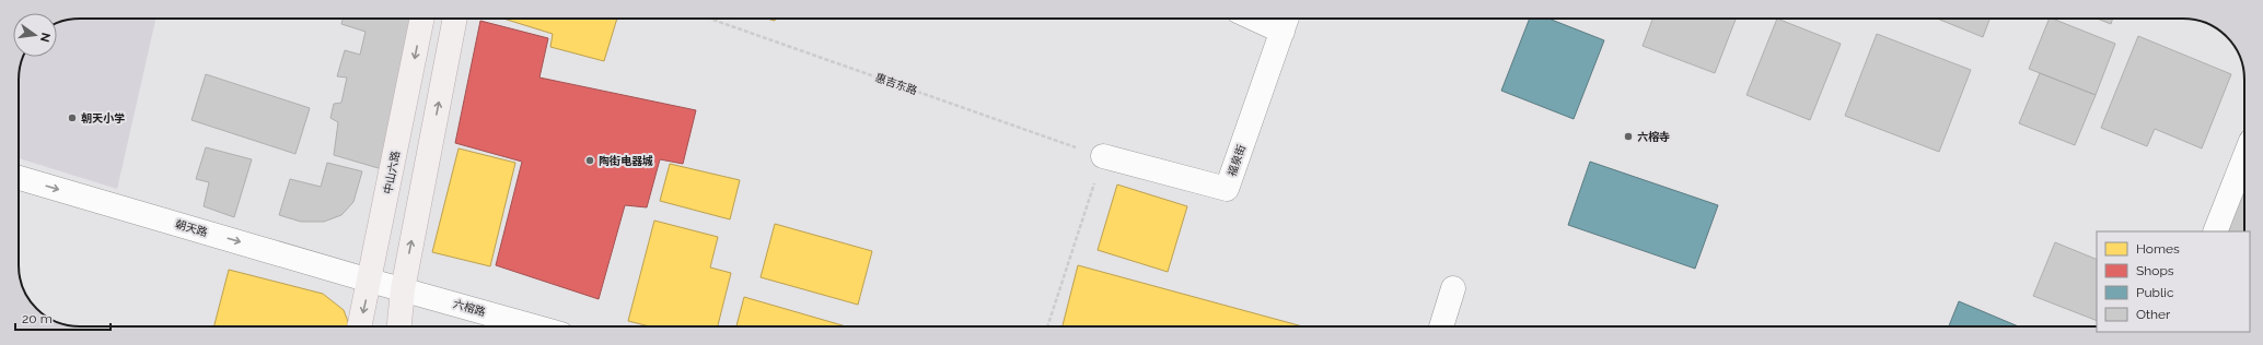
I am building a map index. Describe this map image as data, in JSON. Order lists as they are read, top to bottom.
{
  "streets": {
    "main road": ["中山六路"],
    "street": ["福泉街", "朝天路", "六榕路"],
    "path": ["惠吉东路"]
  },
  "crossings": [
    ["惠吉东路", "福泉街"],
    ["中山六路", "朝天路"],
    ["朝天路", "六榕路"]
  ],
  "one_way": ["朝天路"],
  "places": ["朝天小学", "六榕寺", "陶街电器城"],
  "legend": [
    "Homes",
    "Shops",
    "Public",
    "Other"
  ],
  "scale_bar": "20 m",
  "north": "right"
}
